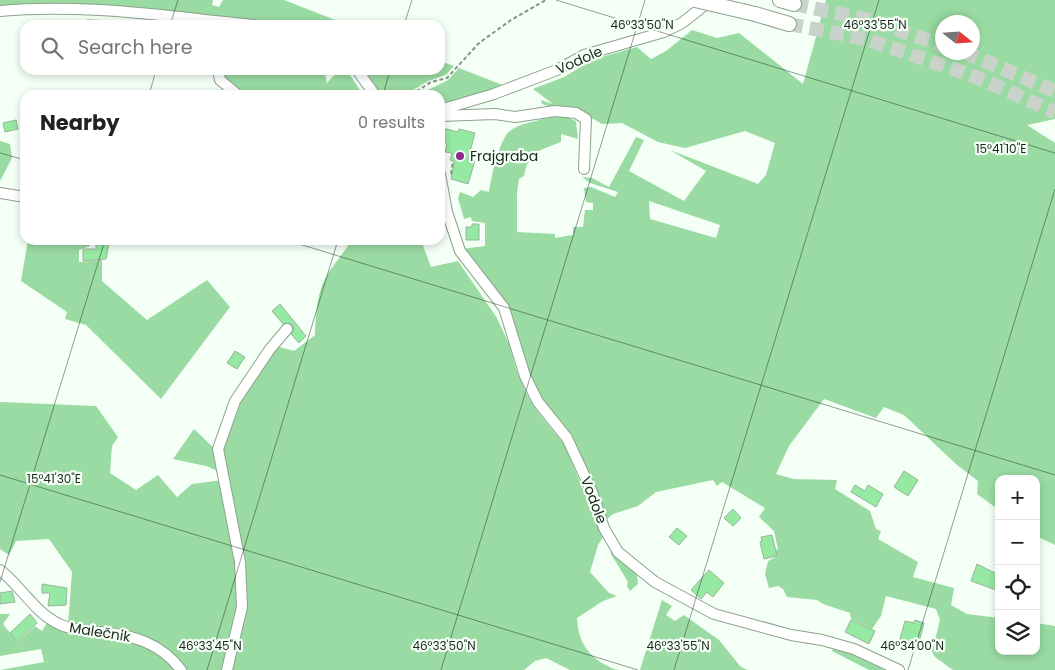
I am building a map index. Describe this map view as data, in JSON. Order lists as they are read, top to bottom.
{
  "streets": {
    "street": ["Vodole", "Malečnik"]
  },
  "places": ["Frajgraba"],
  "north": "right",
  "page": {
    "search": "Search here",
    "heading": ["Nearby", "0 results"],
    "map_buttons": ["+", "−"]
  },
  "coordinates": [
    "46°33'50\"N",
    "46°33'55\"N",
    "15°41'10\"E",
    "15°41'30\"E",
    "46°33'45\"N",
    "46°34'00\"N"
  ]
}
